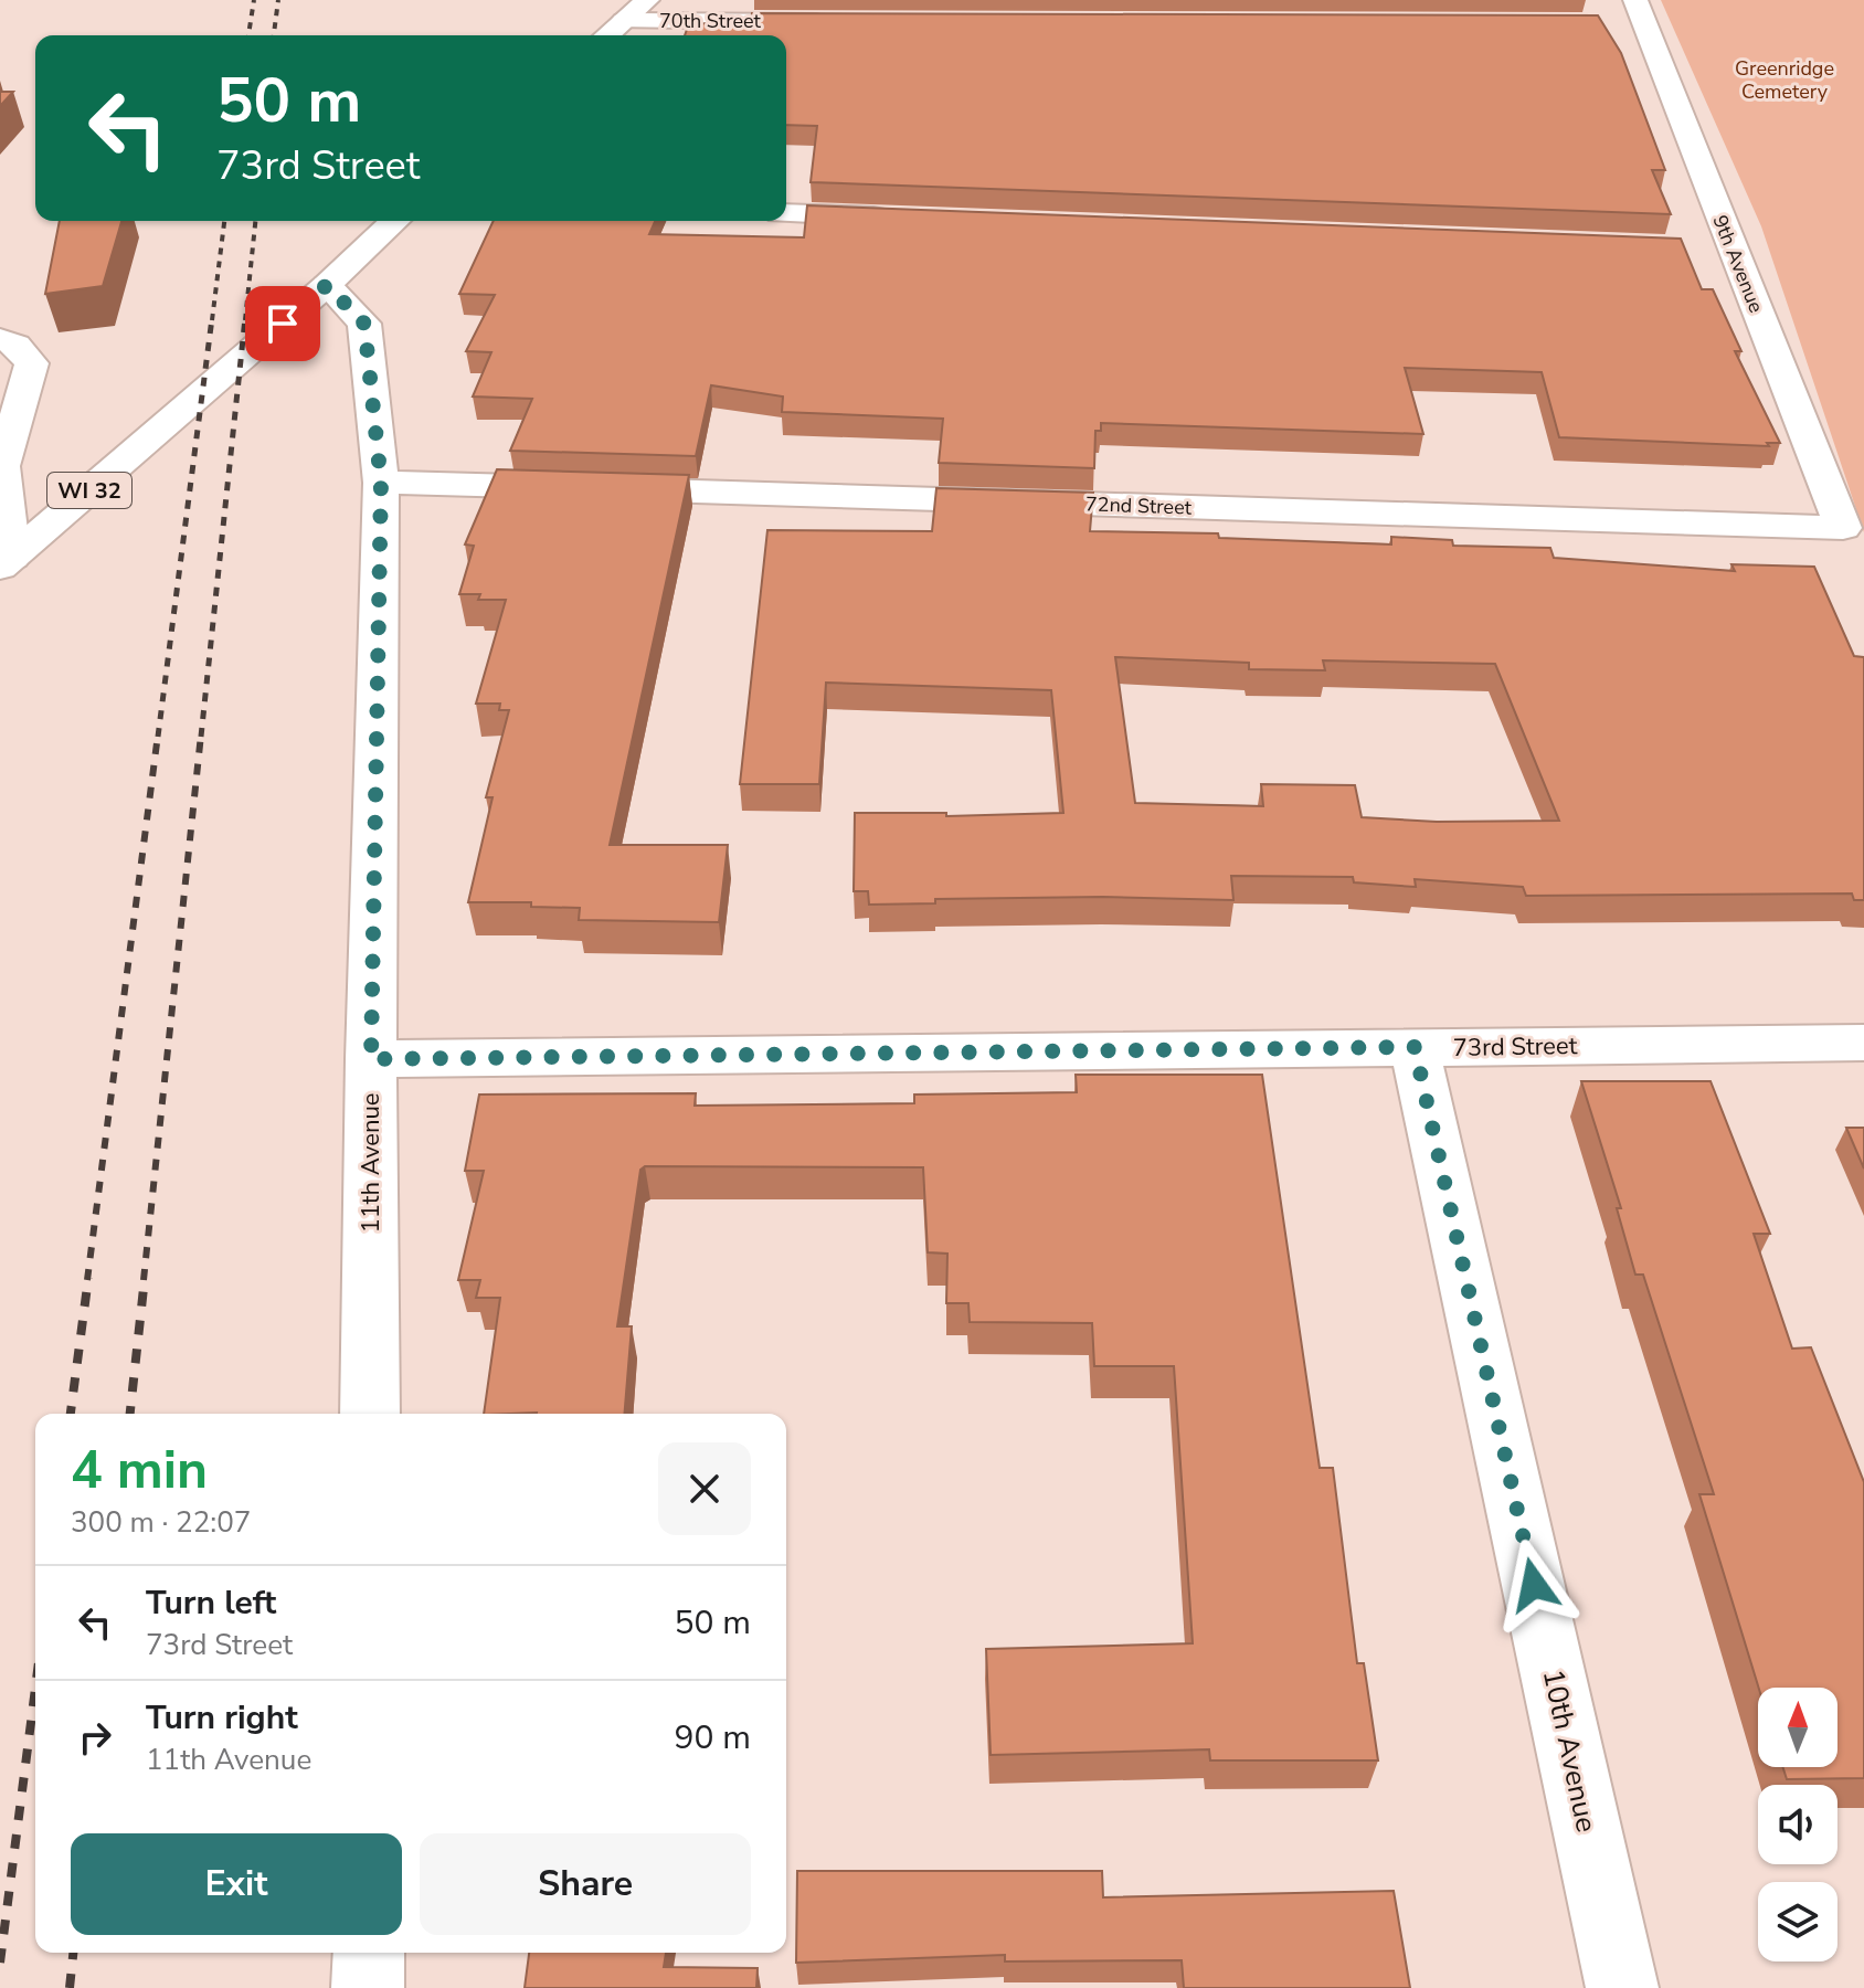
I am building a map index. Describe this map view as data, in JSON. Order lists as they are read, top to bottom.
{
  "streets": {
    "street": [
      "70th Street",
      "9th Avenue",
      "WI 32",
      "72nd Street",
      "73rd Street",
      "11th Avenue",
      "10th Avenue"
    ]
  },
  "crossings": [
    ["9th Avenue", "72nd Street"],
    ["WI 32", "11th Avenue"],
    ["72nd Street", "11th Avenue"],
    ["73rd Street", "11th Avenue"],
    ["73rd Street", "10th Avenue"]
  ],
  "parks": ["Greenridge Cemetery"],
  "north": "top",
  "page": {
    "turn": ["50 m", "73rd Street"],
    "heading": ["4 min", "300 m · 22:07"],
    "list": [
      {
        "name": "Turn left",
        "note": "73rd Street",
        "value": "50 m"
      },
      {
        "name": "Turn right",
        "note": "11th Avenue",
        "value": "90 m"
      }
    ],
    "buttons": ["Exit", "Share"]
  }
}
